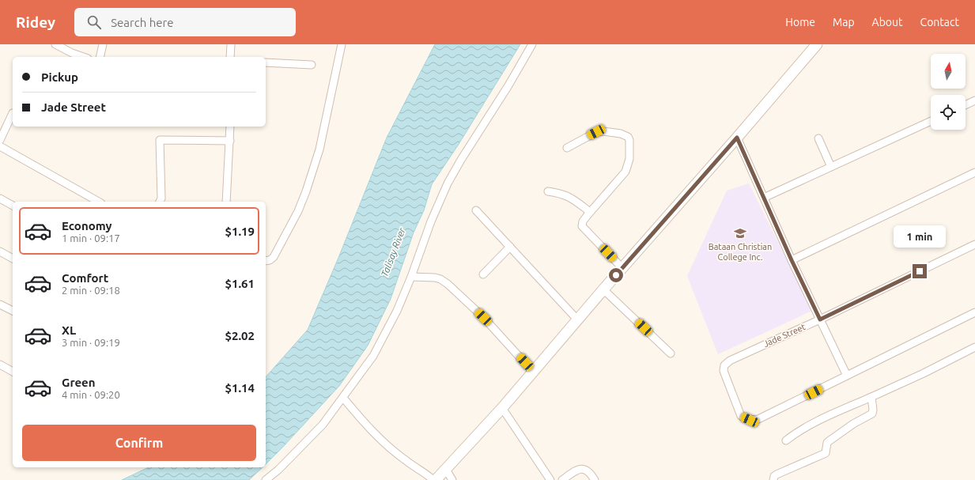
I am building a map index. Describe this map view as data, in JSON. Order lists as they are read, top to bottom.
{
  "streets": {
    "street": ["Jade Street"]
  },
  "water": ["Talisay River"],
  "places": {
    "school or university": ["Bataan Christian College Inc."]
  },
  "north": "top",
  "page": {
    "header": "Ridey",
    "search": "Search here",
    "nav": [
      "Home",
      "Map",
      "About",
      "Contact"
    ],
    "banner": ["Pickup", "Jade Street"],
    "list": [
      {
        "name": "Economy",
        "note": "1 min · 09:17",
        "value": "$1.19"
      },
      {
        "name": "Comfort",
        "note": "2 min · 09:18",
        "value": "$1.61"
      },
      {
        "name": "XL",
        "note": "3 min · 09:19",
        "value": "$2.02"
      },
      {
        "name": "Green",
        "note": "4 min · 09:20",
        "value": "$1.14"
      }
    ],
    "bubble": "1 min",
    "buttons": "Confirm"
  }
}
